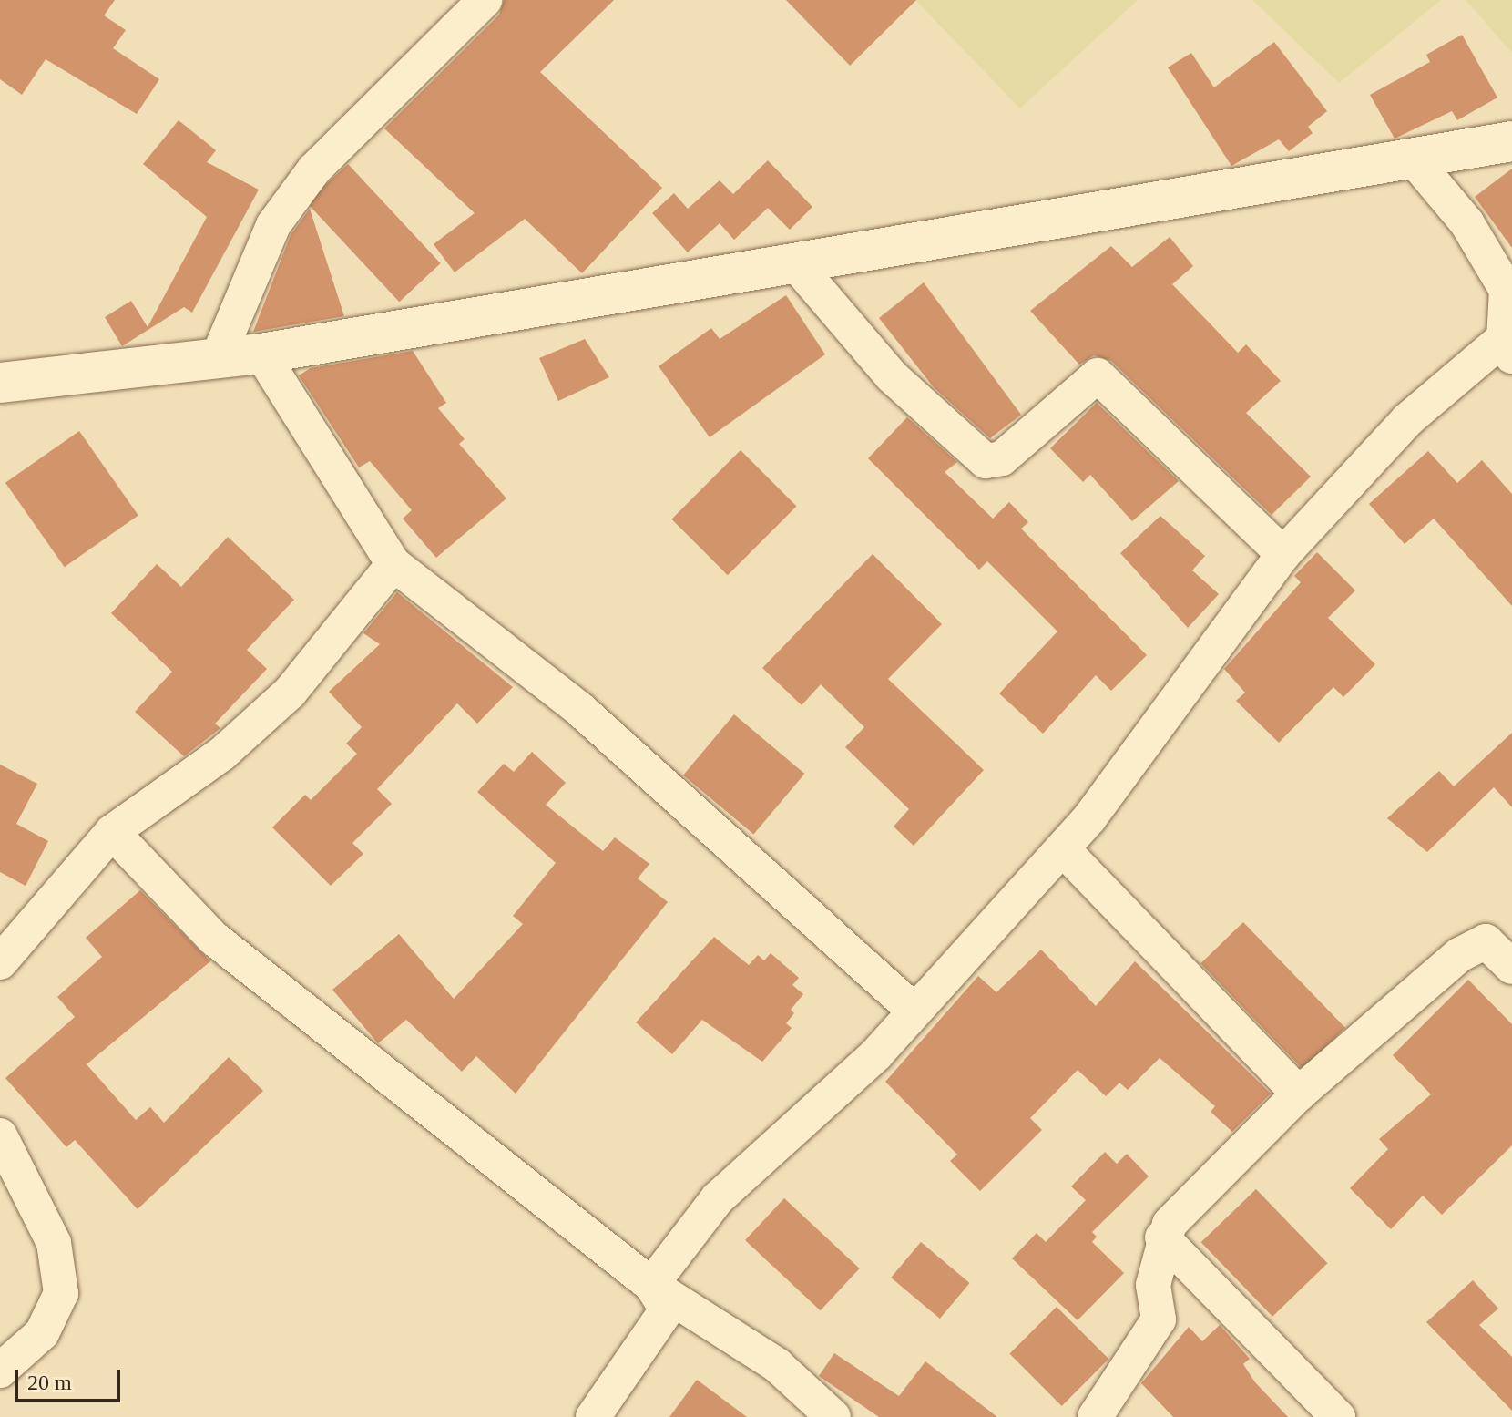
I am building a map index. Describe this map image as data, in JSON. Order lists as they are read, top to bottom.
{
  "scale_bar": "20 m"
}
